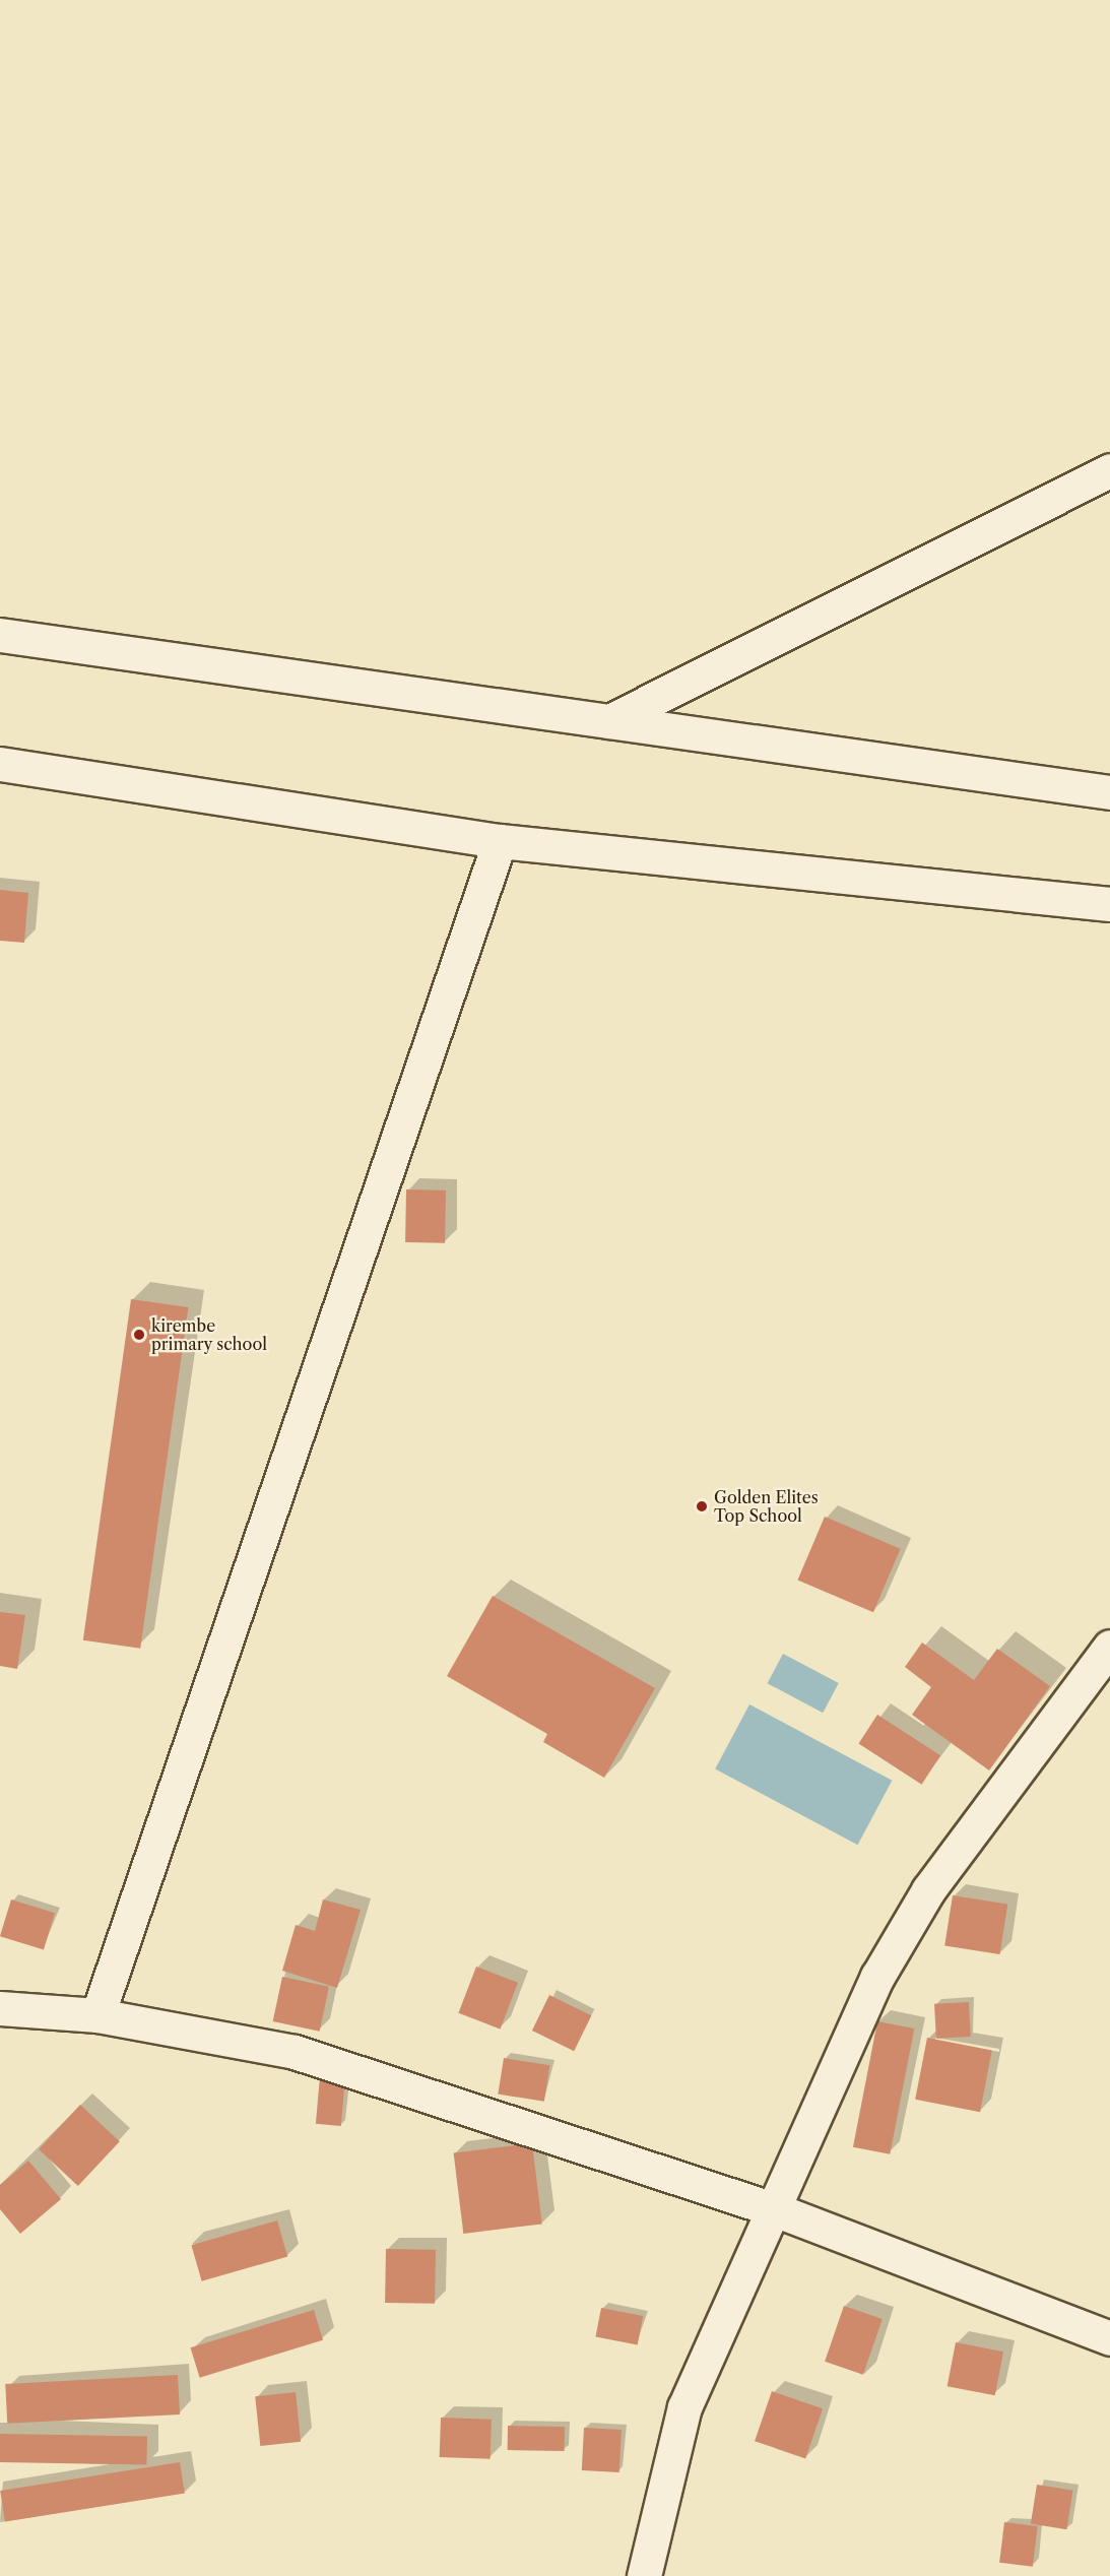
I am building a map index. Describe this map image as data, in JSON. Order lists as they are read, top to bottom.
{
  "places": ["kirembe primary school", "Golden Elites Top School"]
}
